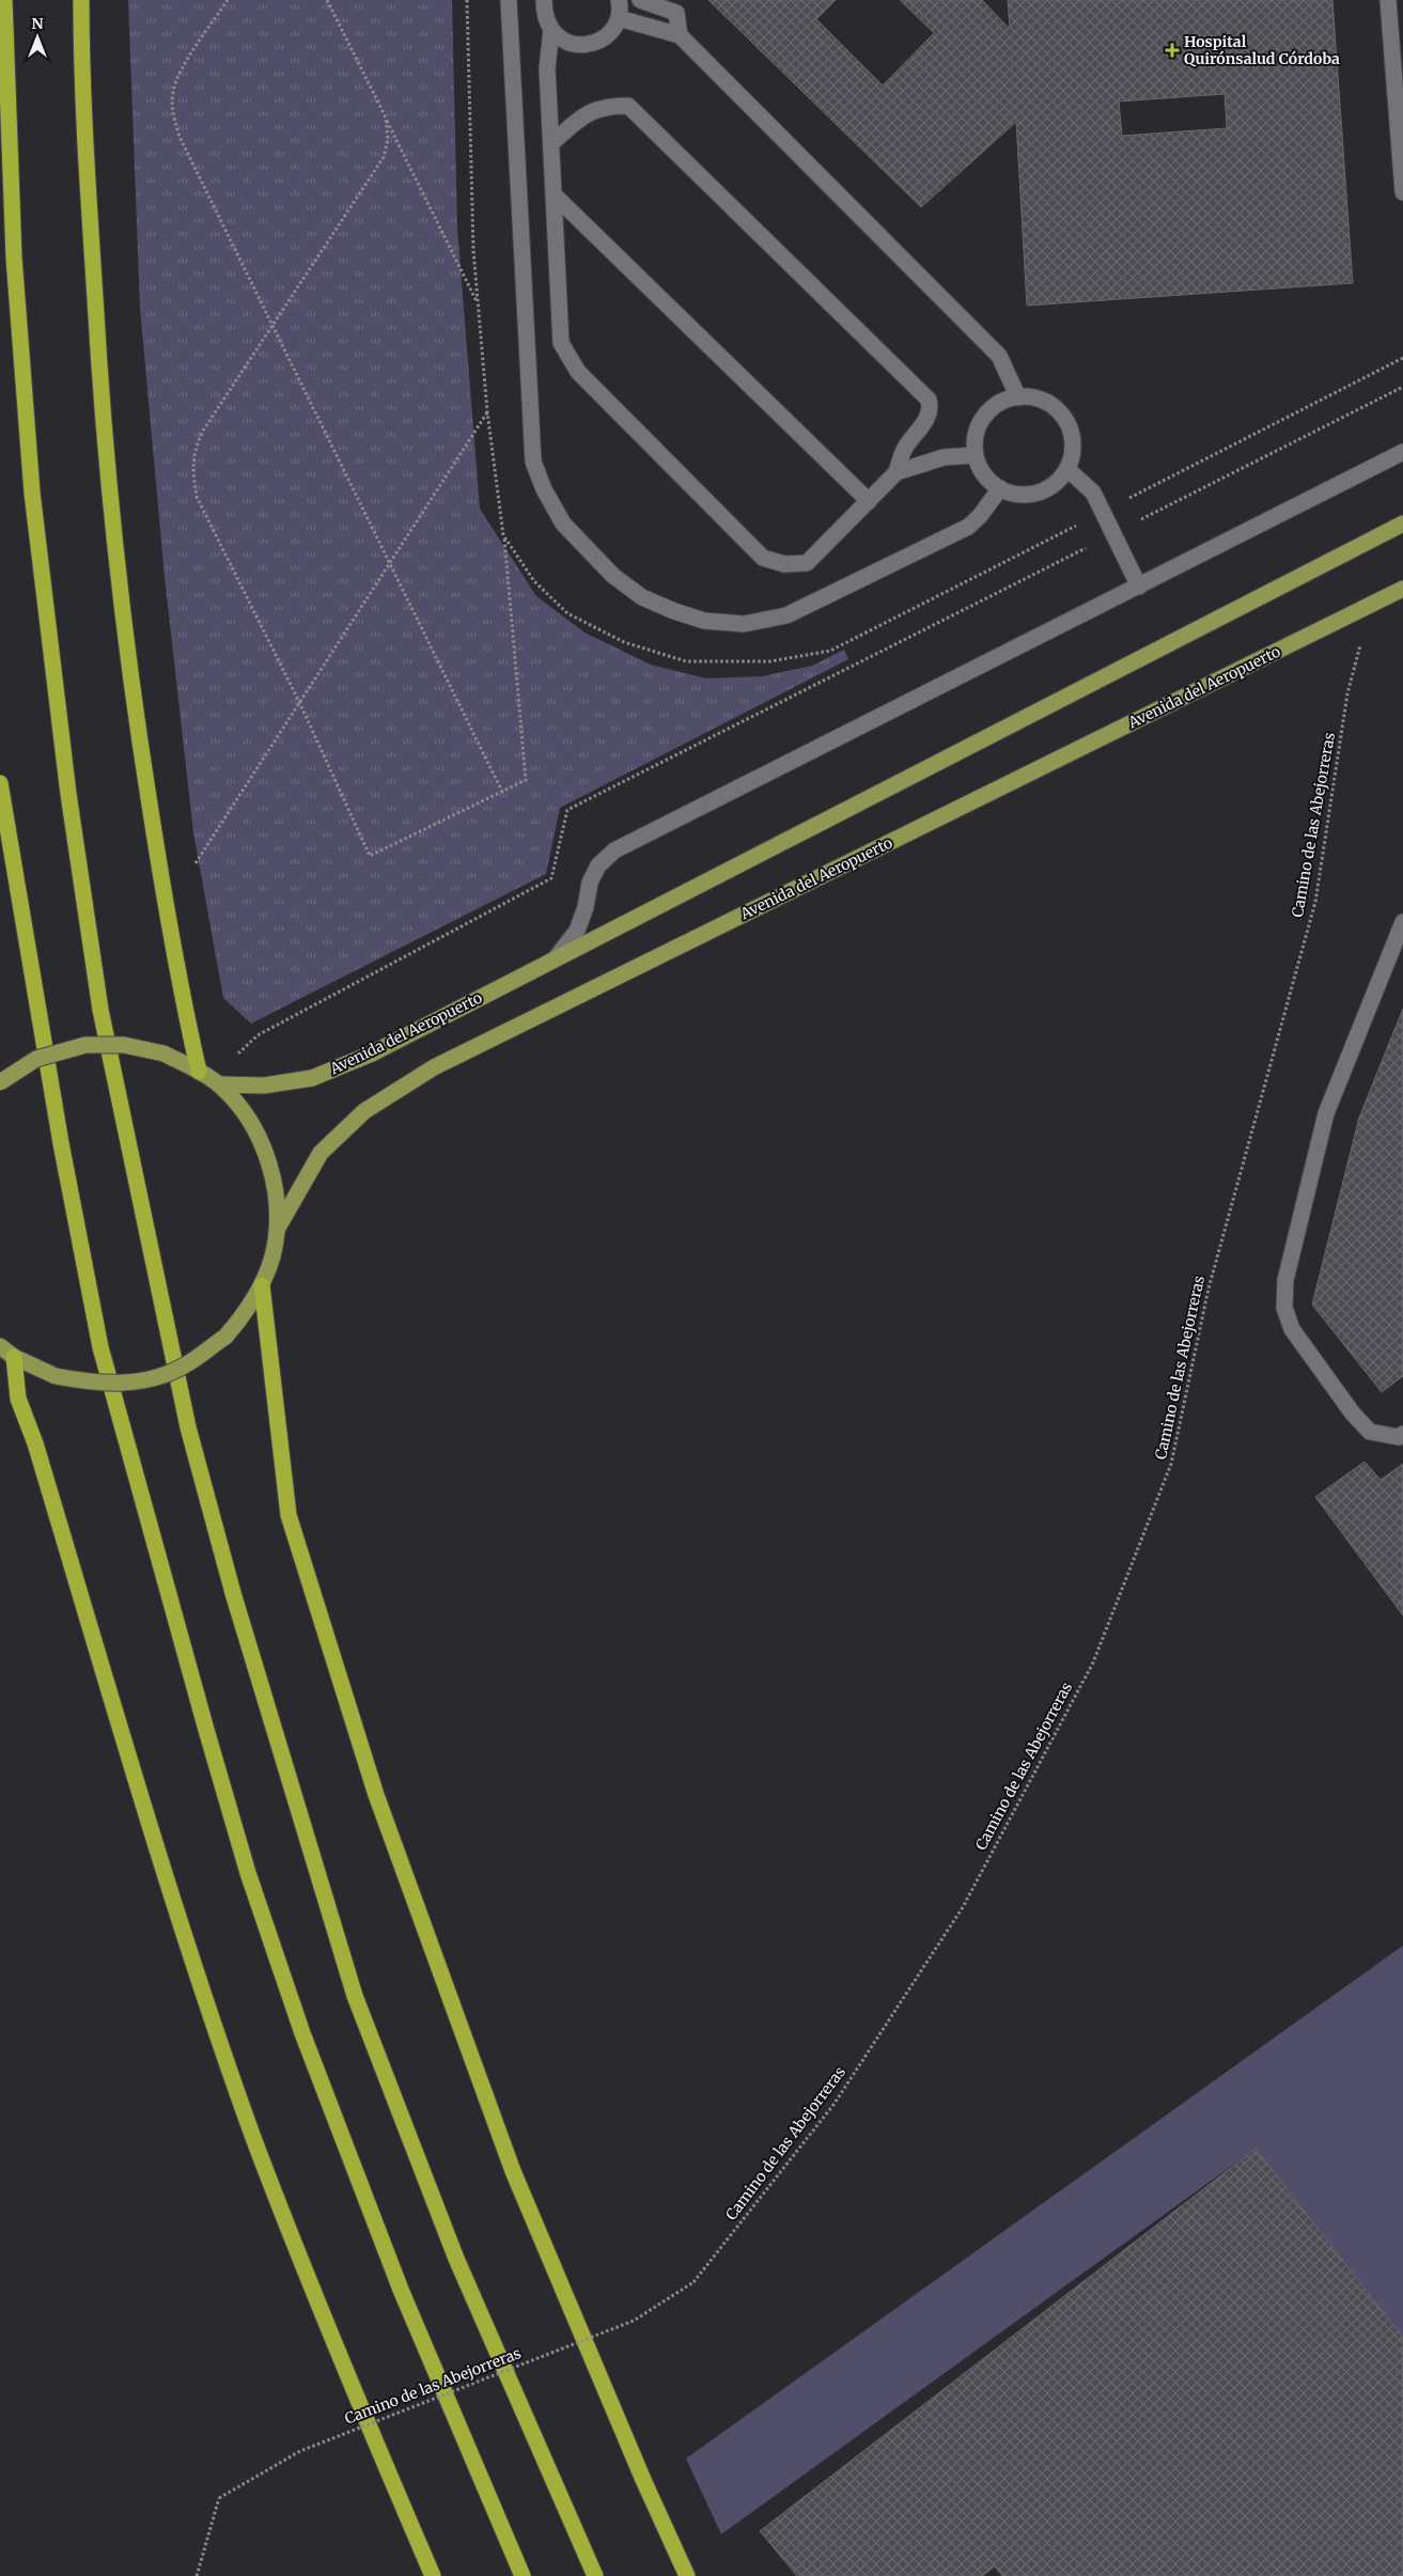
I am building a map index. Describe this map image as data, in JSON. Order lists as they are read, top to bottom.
{
  "streets": {
    "main road": ["Avenida del Aeropuerto"],
    "path": ["Camino de las Abejorreras"]
  },
  "crossings": [
    ["Avenida del Aeropuerto", "Camino de las Abejorreras"]
  ],
  "places": {
    "health": ["Hospital Quirónsalud Córdoba"]
  },
  "north": "top"
}
